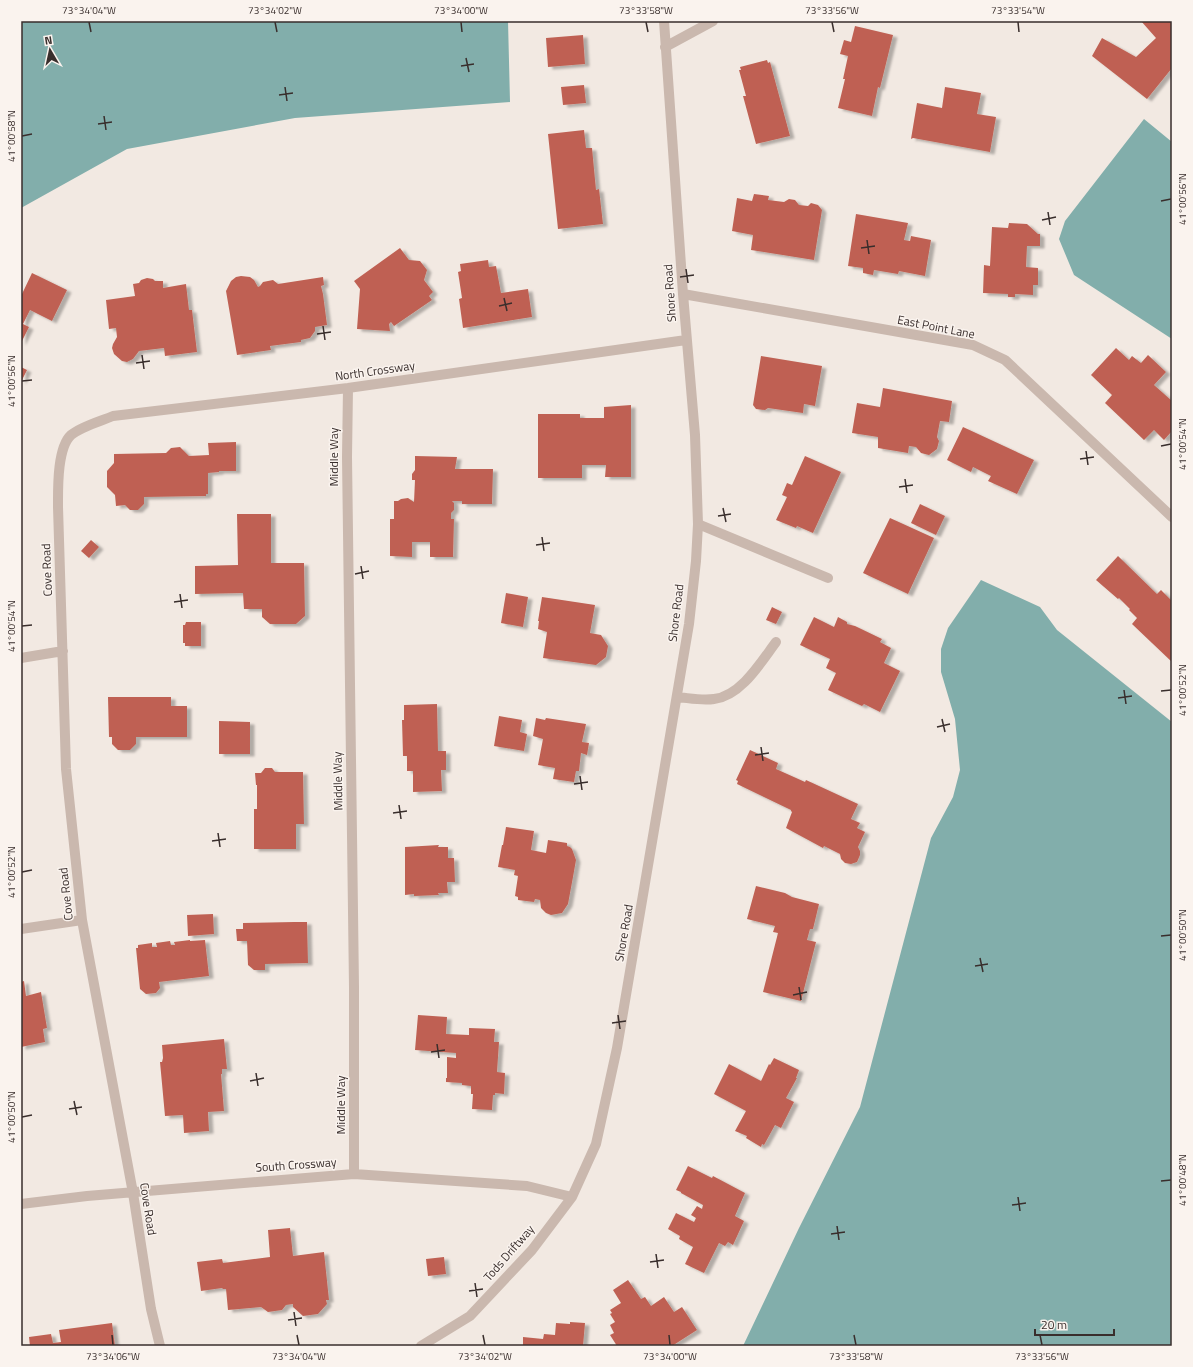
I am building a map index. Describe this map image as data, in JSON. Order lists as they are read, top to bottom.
{
  "streets": {
    "street": [
      "Shore Road",
      "East Point Lane",
      "North Crossway",
      "Middle Way",
      "Cove Road",
      "South Crossway",
      "Tods Driftway"
    ]
  },
  "crossings": [
    ["Shore Road", "East Point Lane"],
    ["Shore Road", "North Crossway"],
    ["Shore Road", "South Crossway"],
    ["Shore Road", "Tods Driftway"],
    ["North Crossway", "Middle Way"],
    ["North Crossway", "Cove Road"],
    ["Middle Way", "South Crossway"],
    ["Cove Road", "South Crossway"],
    ["South Crossway", "Tods Driftway"]
  ],
  "scale_bar": "20 m",
  "north": "top",
  "coordinates": [
    "73°34'04\"W",
    "73°34'02\"W",
    "73°34'00\"W",
    "73°33'58\"W",
    "73°33'56\"W",
    "73°33'54\"W",
    "41°00'58\"N",
    "41°00'56\"N",
    "41°00'54\"N",
    "41°00'52\"N",
    "41°00'50\"N",
    "41°00'48\"N",
    "73°34'06\"W"
  ]
}
